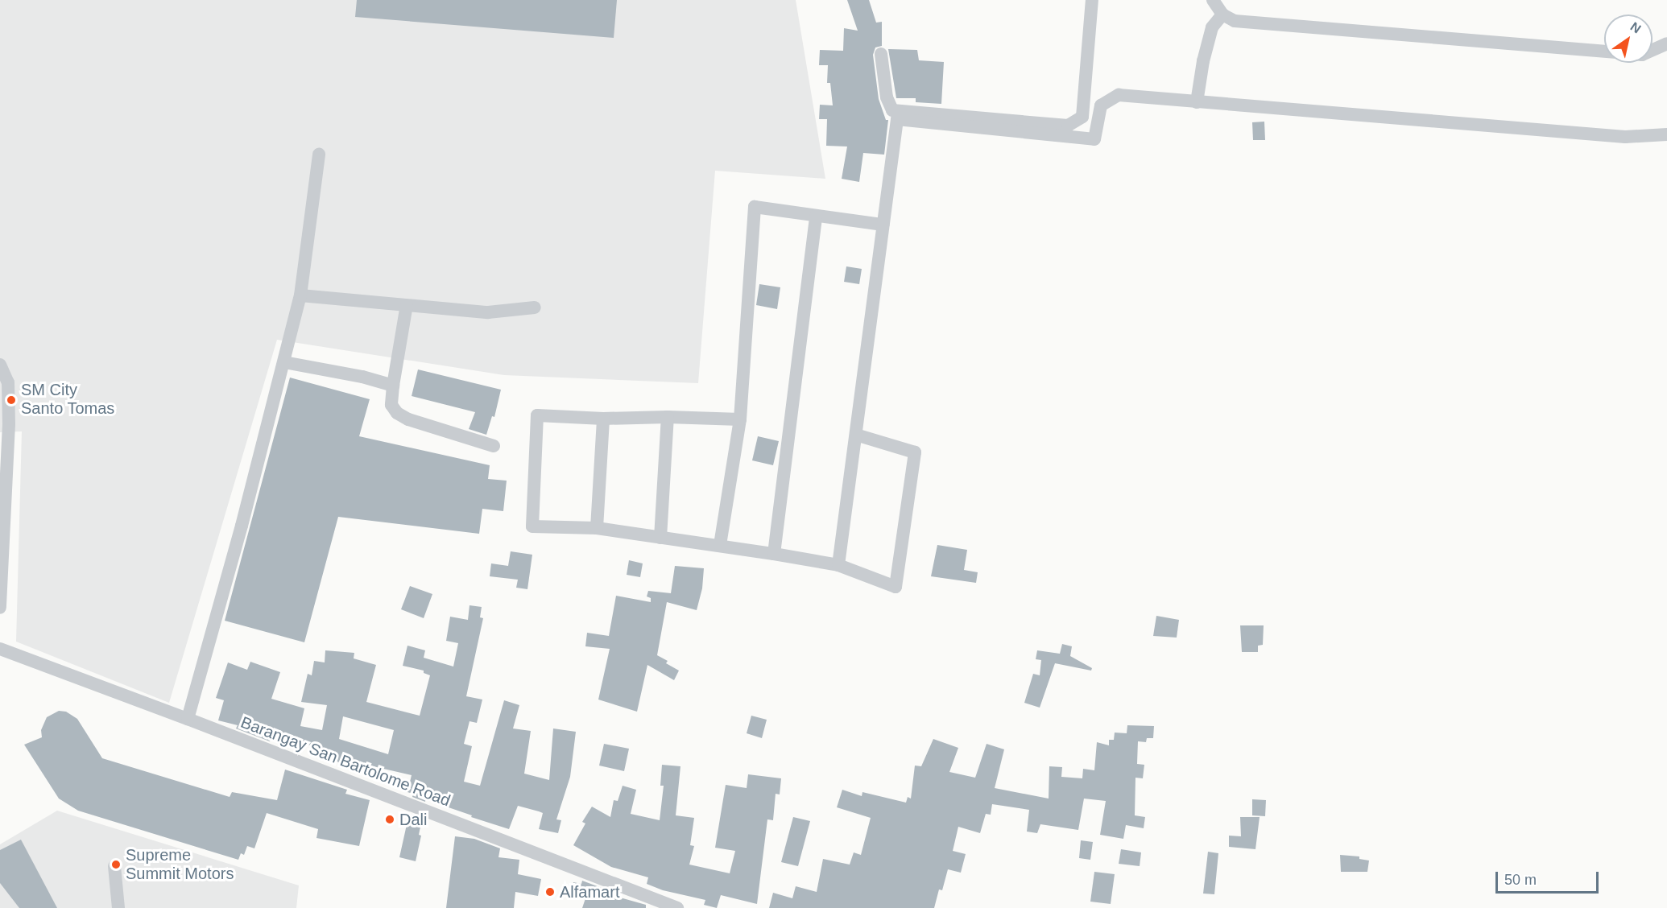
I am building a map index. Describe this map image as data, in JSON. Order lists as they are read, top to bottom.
{
  "streets": {
    "street": ["Barangay San Bartolome Road"]
  },
  "places": [
    "SM City Santo Tomas",
    "Dali",
    "Supreme Summit Motors",
    "Alfamart"
  ],
  "scale_bar": "50 m",
  "north": "top right"
}
